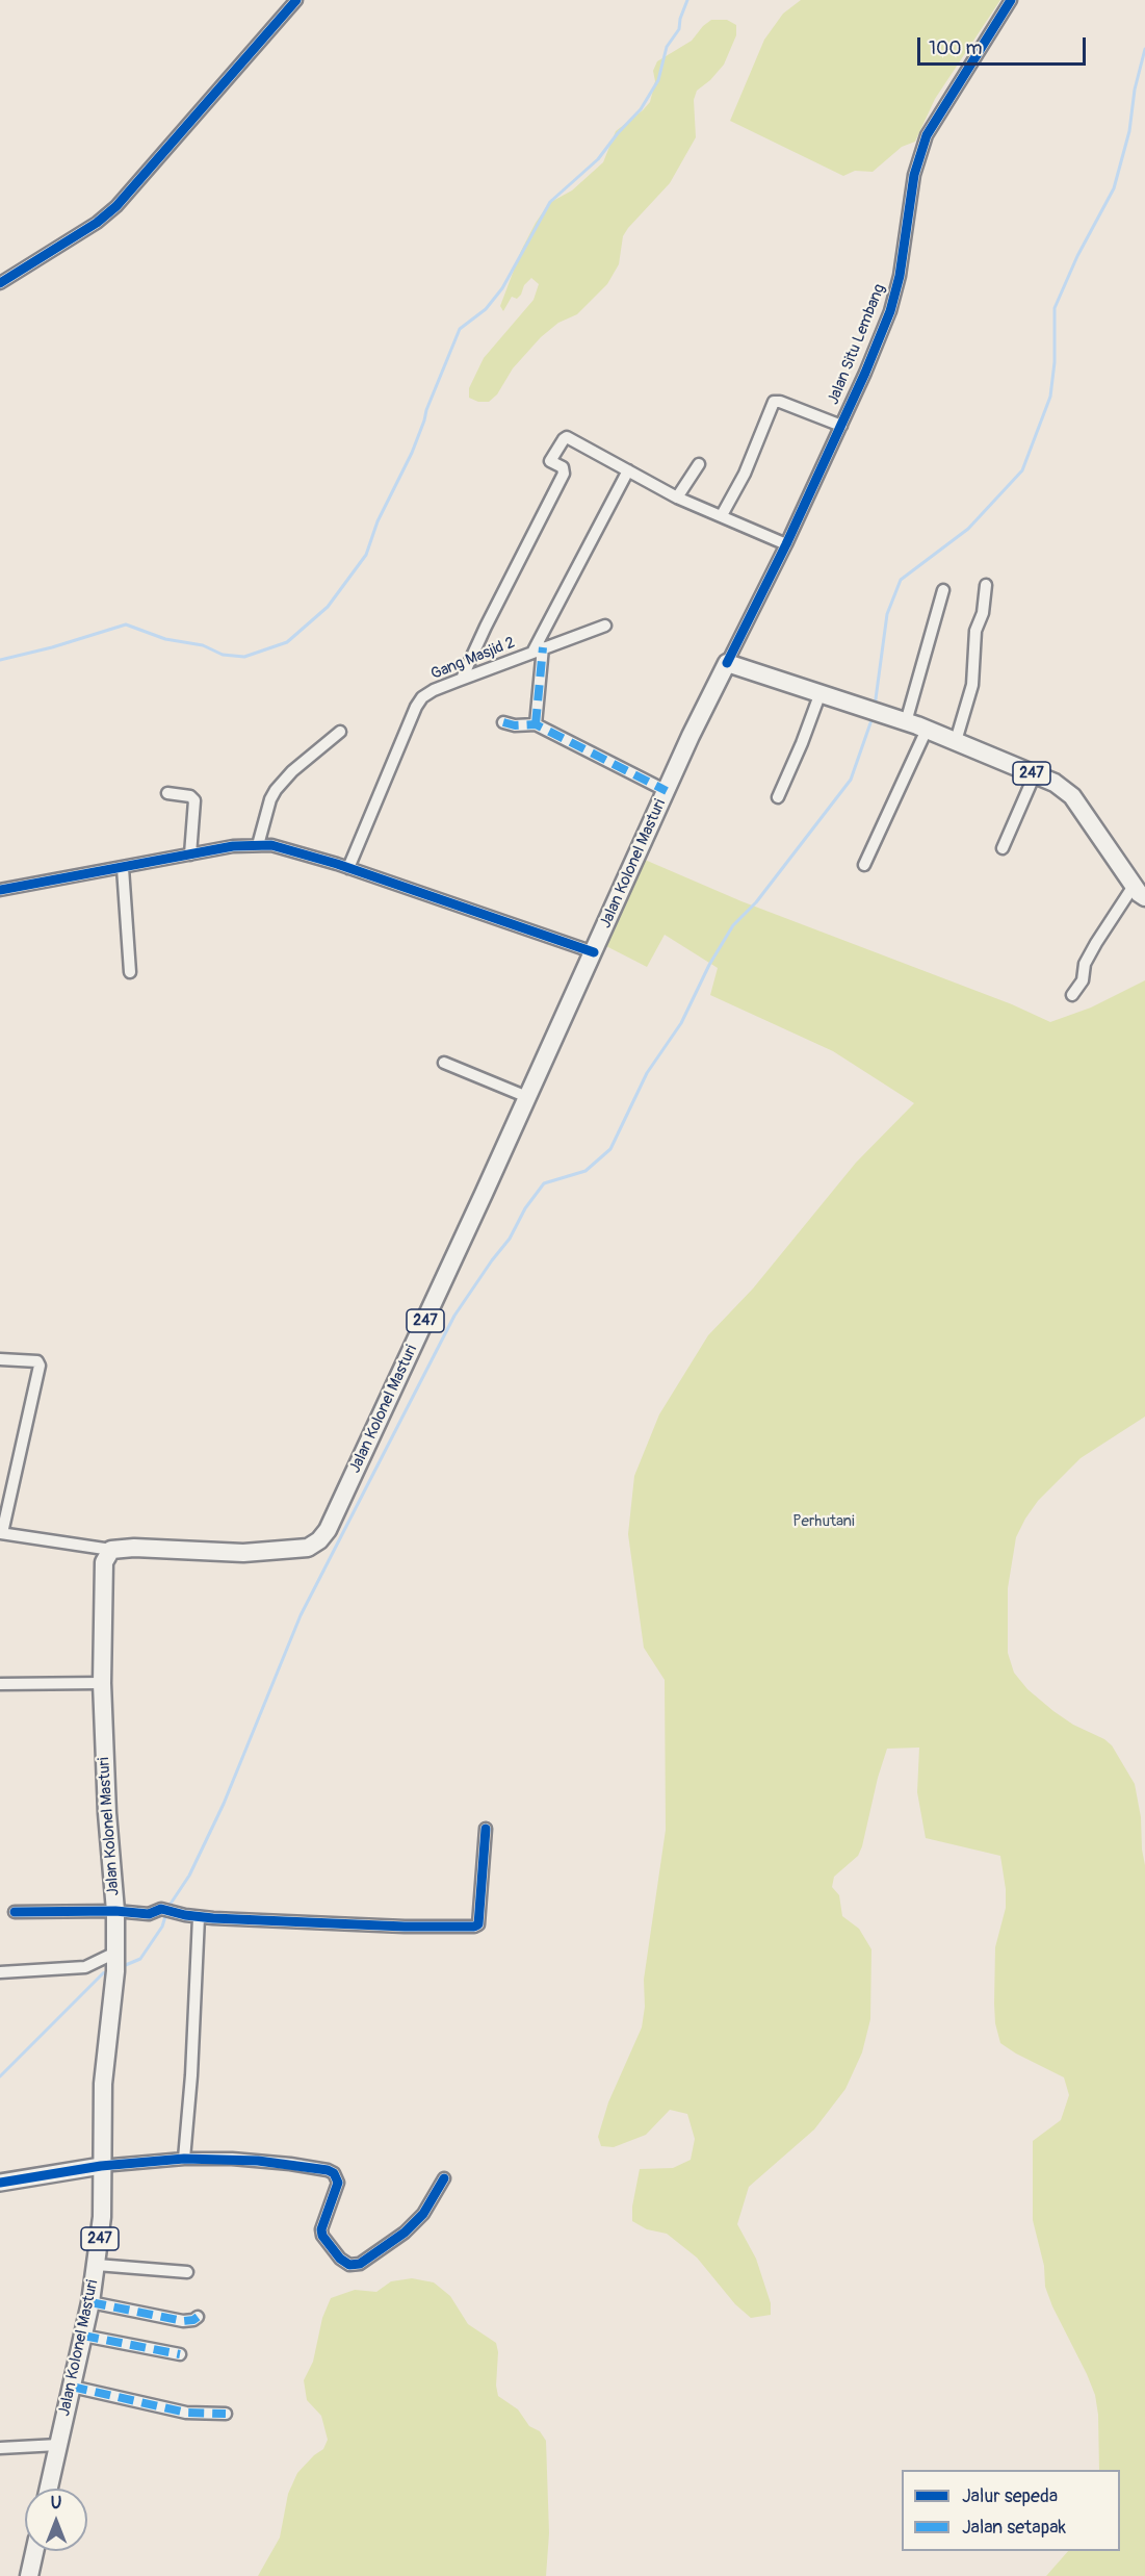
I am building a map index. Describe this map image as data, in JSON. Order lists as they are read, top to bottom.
{
  "streets": {
    "main road": ["247", "Jalan Kolonel Masturi"],
    "street": ["Jalan Situ Lembang", "Gang Masjid 2"]
  },
  "crossings": [
    ["Jalan Situ Lembang", "247"],
    ["Jalan Situ Lembang", "Jalan Kolonel Masturi"],
    ["247", "Jalan Kolonel Masturi"]
  ],
  "parks": ["Perhutani"],
  "legend": ["Jalur sepeda", "Jalan setapak"],
  "scale_bar": "100 m",
  "north": "top"
}
